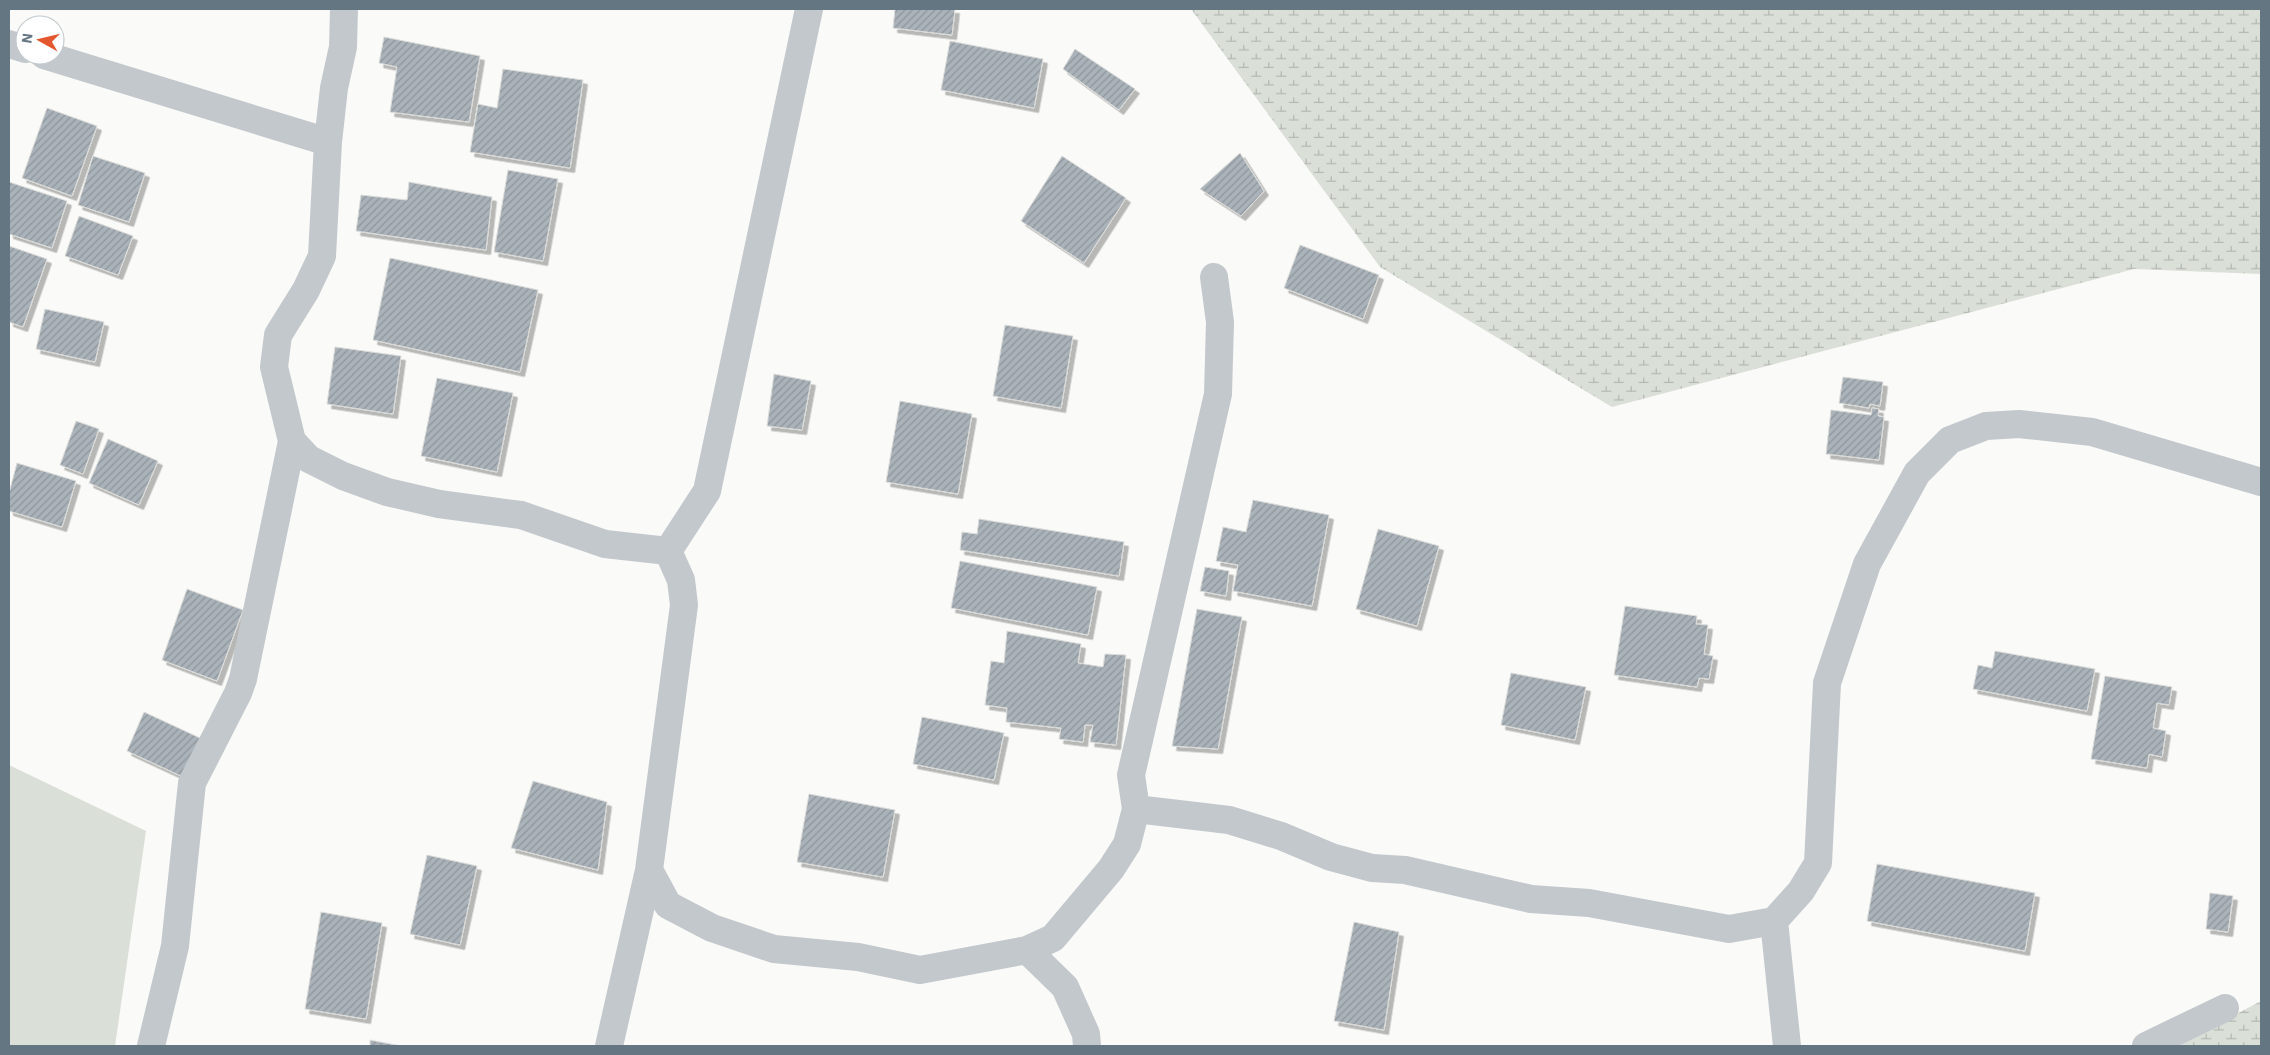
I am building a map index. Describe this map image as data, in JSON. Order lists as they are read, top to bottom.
{
  "north": "left"
}
